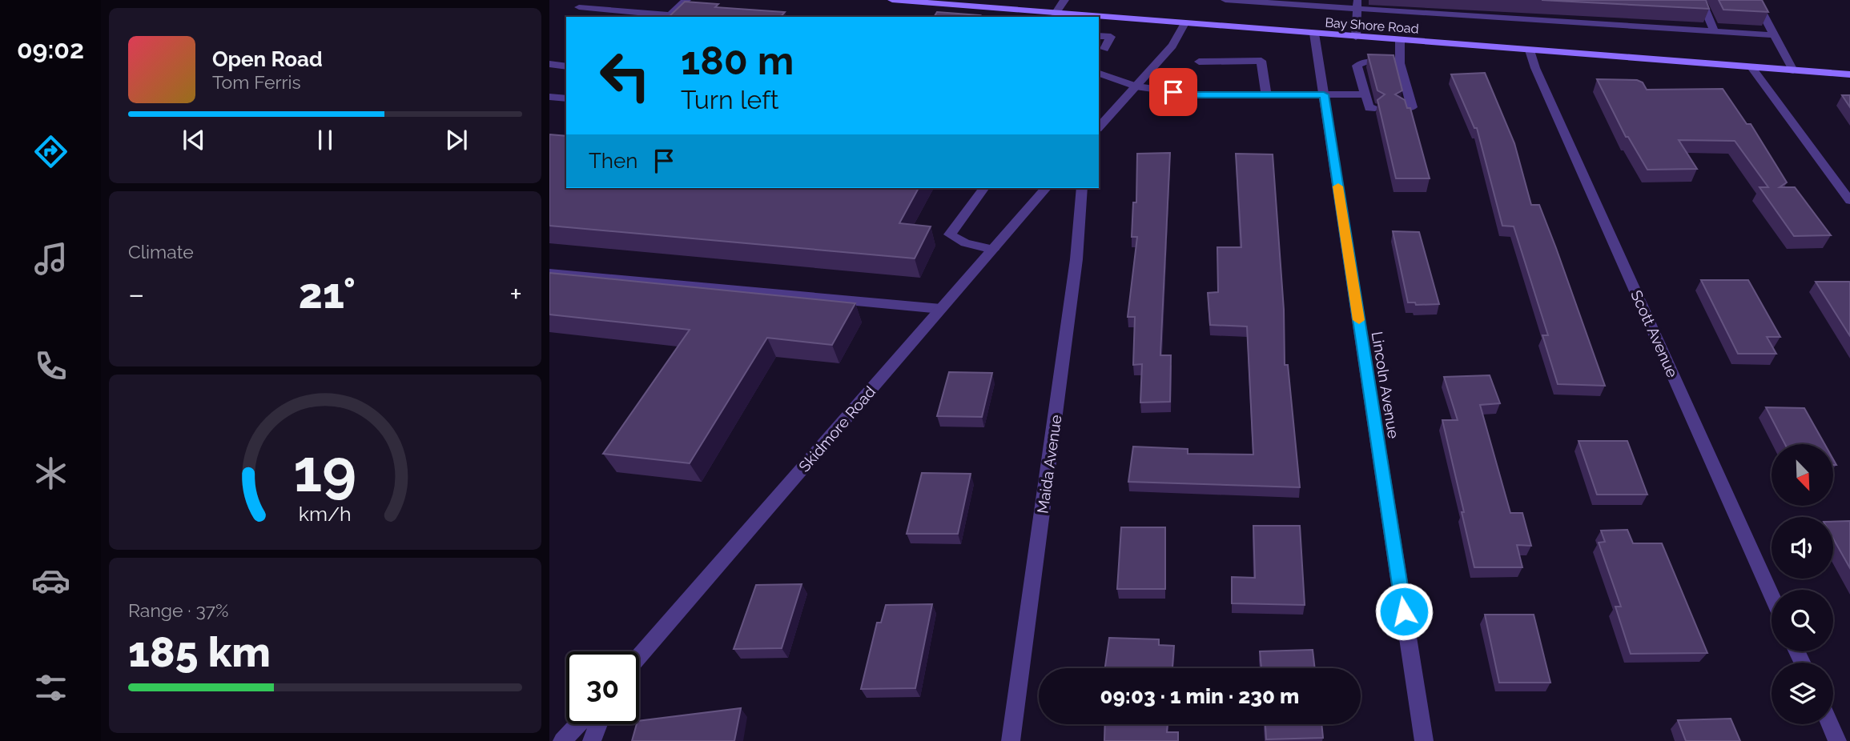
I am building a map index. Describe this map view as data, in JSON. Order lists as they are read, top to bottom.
{
  "streets": {
    "main road": ["Bay Shore Road"],
    "street": [
      "Scott Avenue",
      "Lincoln Avenue",
      "Skidmore Road",
      "Maida Avenue"
    ]
  },
  "crossings": [
    ["Bay Shore Road", "Scott Avenue"],
    ["Bay Shore Road", "Lincoln Avenue"]
  ],
  "north": "bottom right",
  "page": {
    "tabs": "09:02",
    "turn": ["180 m", "Turn left"],
    "song": ["Open Road", "Tom Ferris"],
    "then": "Then",
    "tile": [
      "Climate",
      ["Range · 37%", "185 km"]
    ],
    "heat": ["−", "21°", "+"],
    "limit": "30",
    "trip": "09:03 · 1 min · 230 m",
    "gauge": ["19", "km/h"]
  }
}
